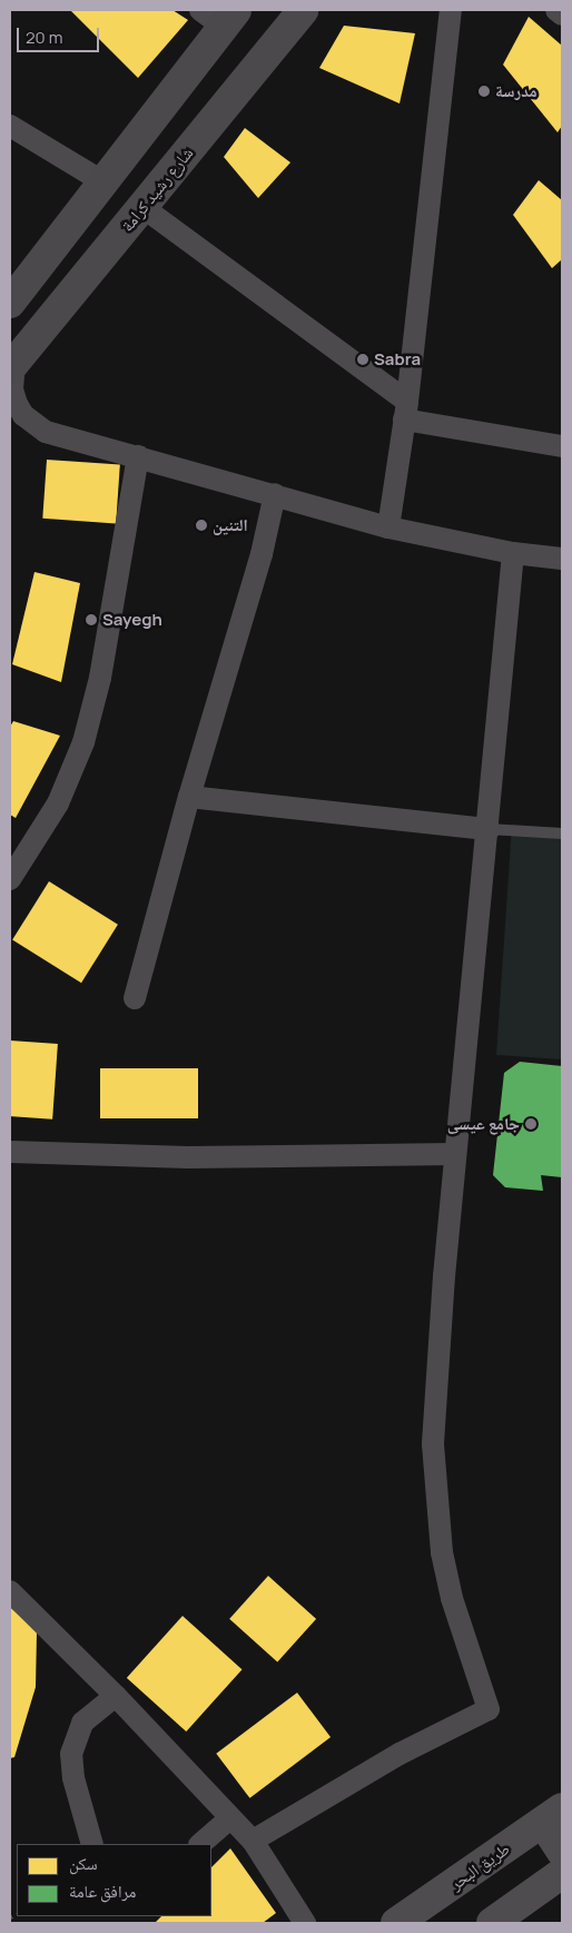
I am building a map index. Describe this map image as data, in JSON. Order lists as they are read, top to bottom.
{
  "streets": {
    "highway": ["طريق البحر"],
    "street": ["شارع رشيد كرامة"]
  },
  "places": [
    "مدرسة",
    "Sabra",
    "التنين",
    "Sayegh",
    "جامع عيسى"
  ],
  "legend": ["سكن", "مرافق عامة"],
  "scale_bar": "20 m"
}
